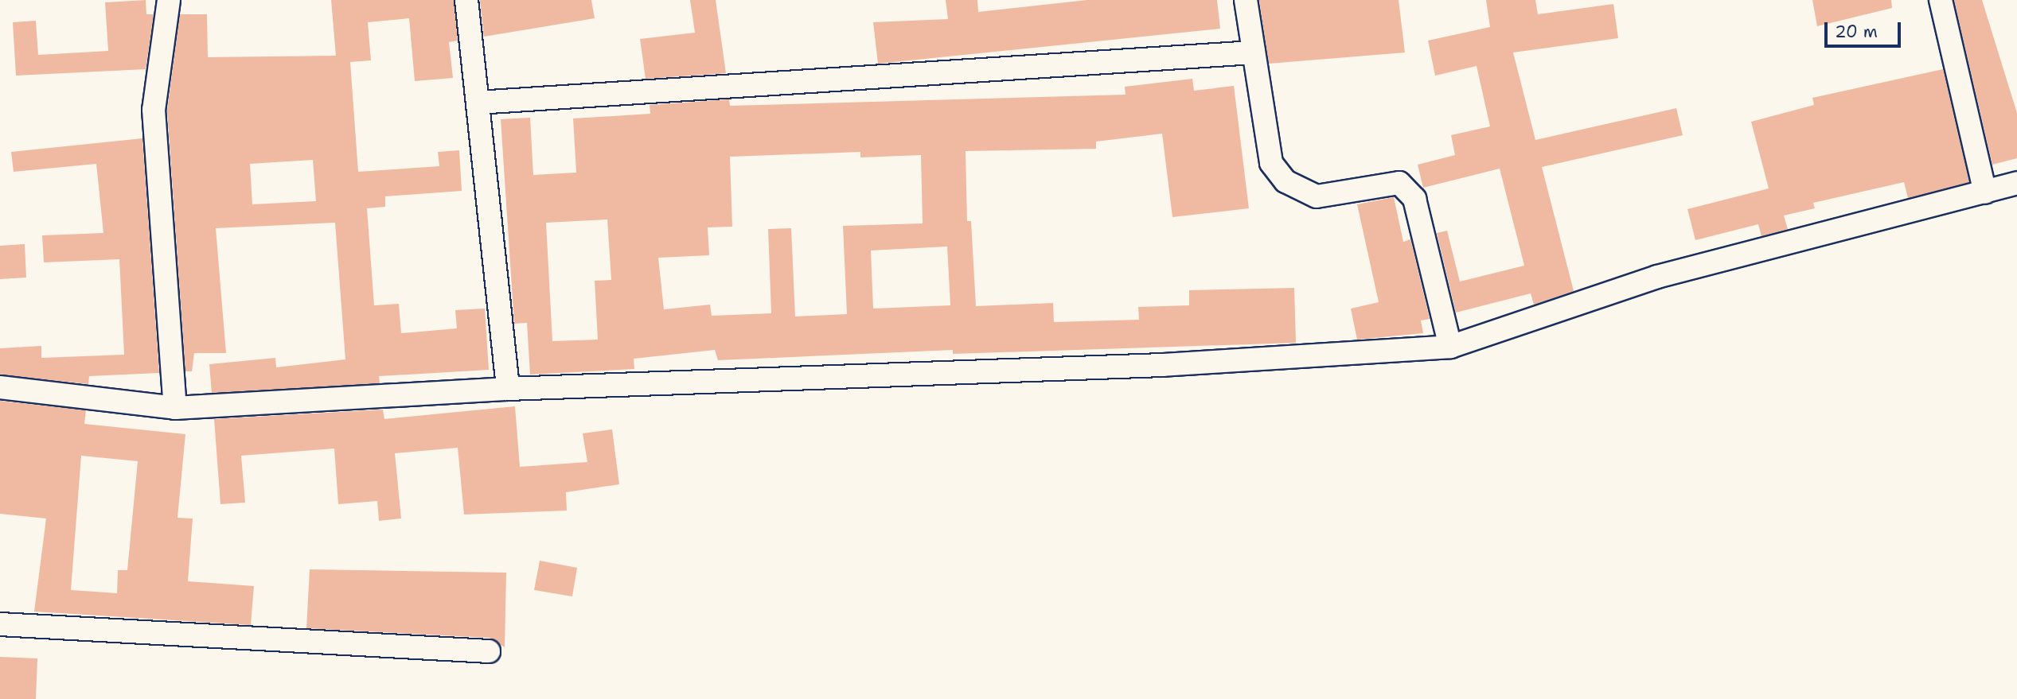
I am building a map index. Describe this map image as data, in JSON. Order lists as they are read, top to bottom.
{
  "scale_bar": "20 m"
}
